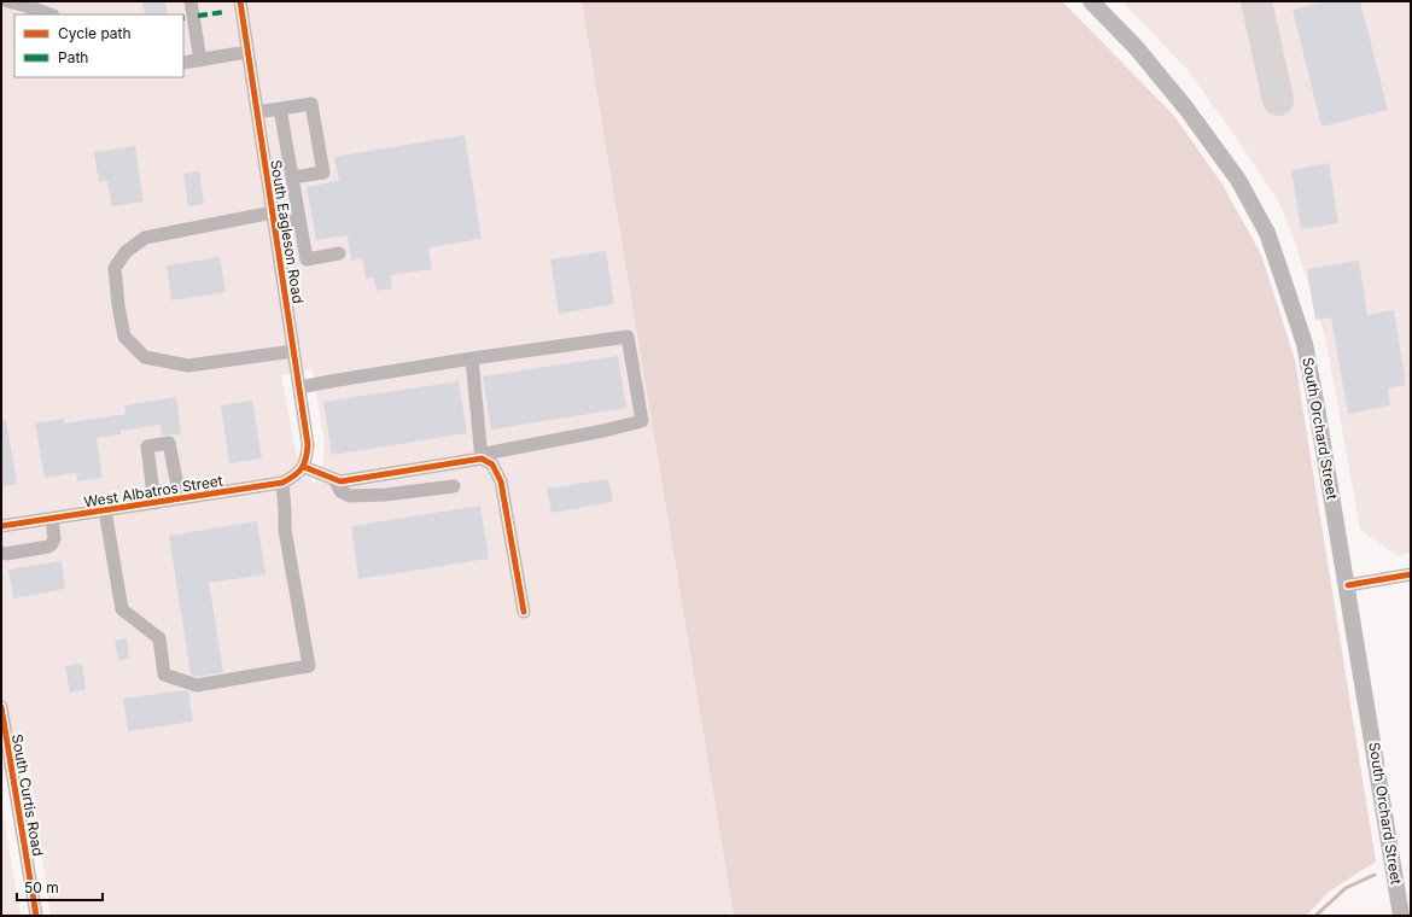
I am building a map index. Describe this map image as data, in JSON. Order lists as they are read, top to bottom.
{
  "streets": {
    "main road": ["South Orchard Street"],
    "street": ["South Eagleson Road", "West Albatros Street", "South Curtis Road"]
  },
  "crossings": [
    ["South Eagleson Road", "West Albatros Street"]
  ],
  "legend": ["Cycle path", "Path"],
  "scale_bar": "50 m"
}
